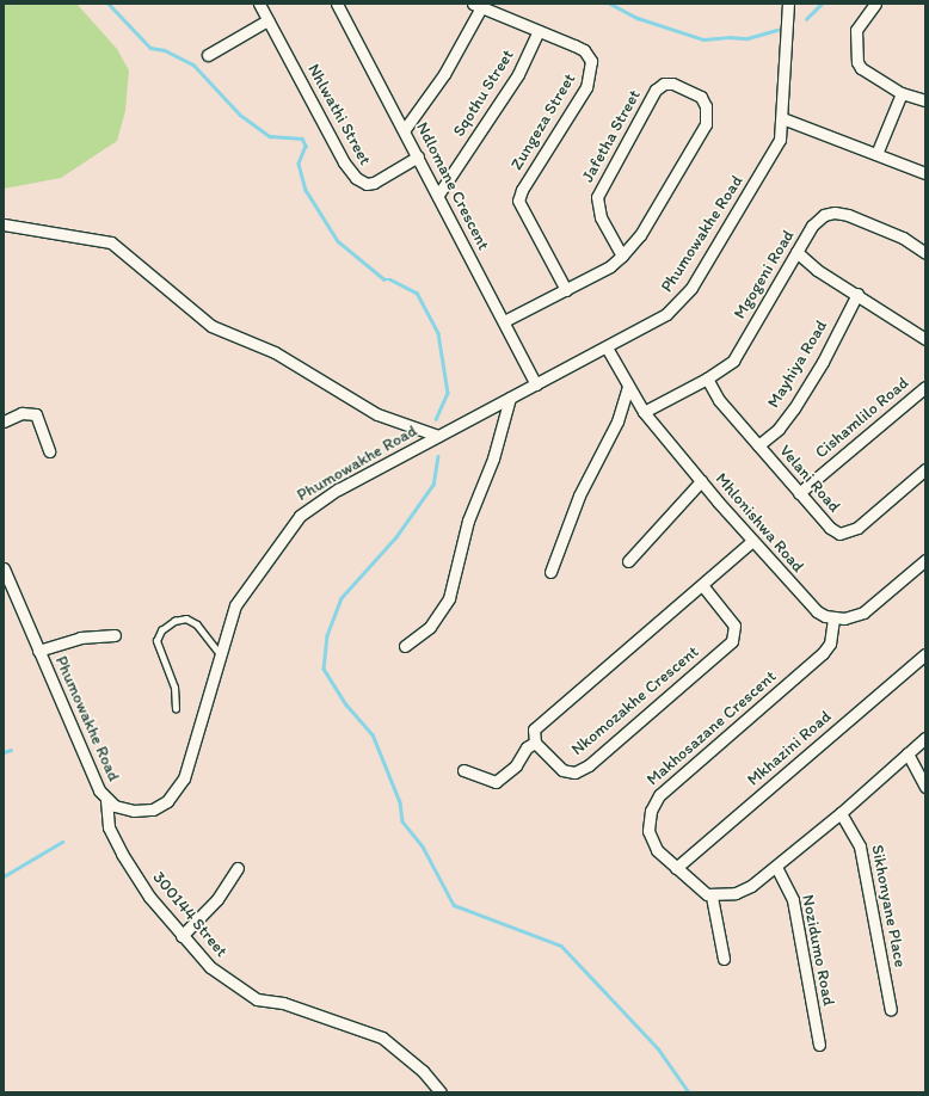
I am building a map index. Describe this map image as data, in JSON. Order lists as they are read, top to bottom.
{
  "streets": {
    "street": [
      "Sqothu Street",
      "Nhlwathi Street",
      "Zungeza Street",
      "Jafetha Street",
      "Ndlomane Crescent",
      "Phumowakhe Road",
      "Mgogeni Road",
      "Mayhiya Road",
      "Cishamlilo Road",
      "Velani Road",
      "Mhlonishwa Road",
      "Nkomozakhe Crescent",
      "Makhosazane Crescent",
      "Mkhazini Road",
      "Sikhonyane Place",
      "300144 Street",
      "Nozidumo Road"
    ]
  },
  "crossings": [
    ["Sqothu Street", "Zungeza Street"],
    ["Sqothu Street", "Ndlomane Crescent"],
    ["Nhlwathi Street", "Ndlomane Crescent"],
    ["Zungeza Street", "Jafetha Street"],
    ["Jafetha Street", "Ndlomane Crescent"],
    ["Ndlomane Crescent", "Phumowakhe Road"],
    ["Phumowakhe Road", "Mhlonishwa Road"],
    ["Phumowakhe Road", "300144 Street"],
    ["Mgogeni Road", "Velani Road"],
    ["Mgogeni Road", "Mhlonishwa Road"],
    ["Mayhiya Road", "Velani Road"],
    ["Cishamlilo Road", "Velani Road"],
    ["Mhlonishwa Road", "Makhosazane Crescent"],
    ["Makhosazane Crescent", "Mkhazini Road"]
  ]
}
